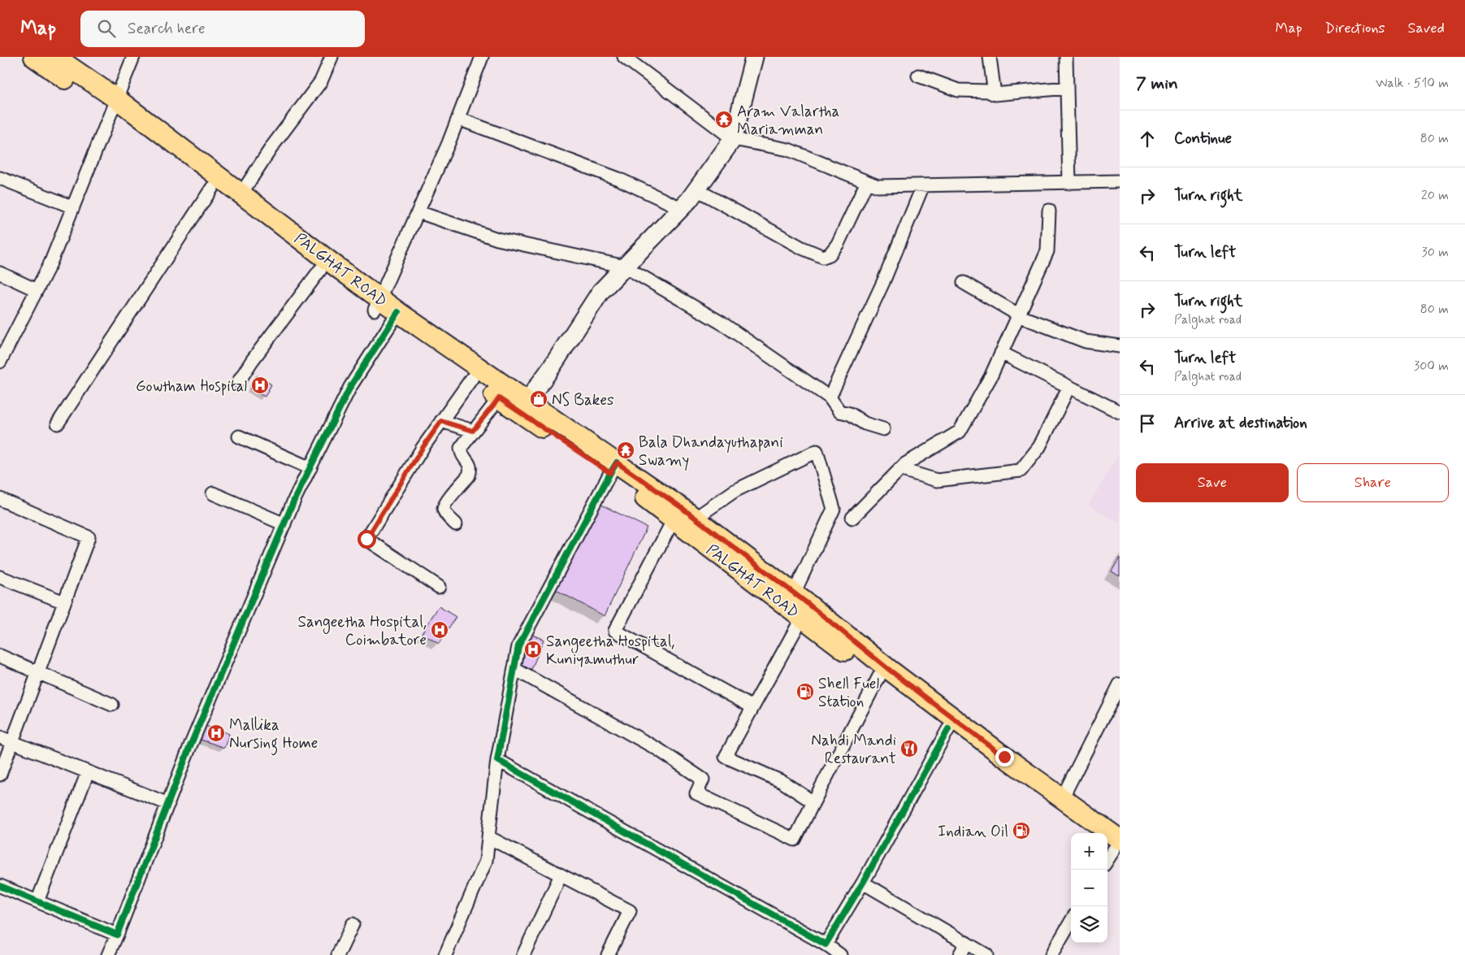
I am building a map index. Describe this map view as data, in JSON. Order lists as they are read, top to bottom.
{
  "streets": {
    "main road": ["PALGHAT ROAD"]
  },
  "places": {
    "temple": ["Aram Valartha Mariamman", "Bala Dhandayuthapani Swamy"],
    "hospital": [
      "Gowtham Hospital",
      "Sangeetha Hospital, Coimbatore",
      "Sangeetha Hospital, Kuniyamuthur",
      "Mallika Nursing Home"
    ],
    "shop": ["NS Bakes"],
    "fuel station": ["Shell Fuel Station", "Indian Oil"],
    "restaurant": ["Nahdi Mandi Restaurant"]
  },
  "page": {
    "header": "Map",
    "search": "Search here",
    "nav": ["Map", "Directions", "Saved"],
    "heading": ["7 min", "Walk · 510 m"],
    "list": [
      ["Continue", "80 m"],
      ["Turn right", "20 m"],
      ["Turn left", "30 m"],
      ["Turn right", "Palghat road", "80 m"],
      ["Turn left", "Palghat road", "300 m"],
      "Arrive at destination"
    ],
    "buttons": ["Save", "Share"],
    "map_buttons": ["+", "−"]
  }
}
